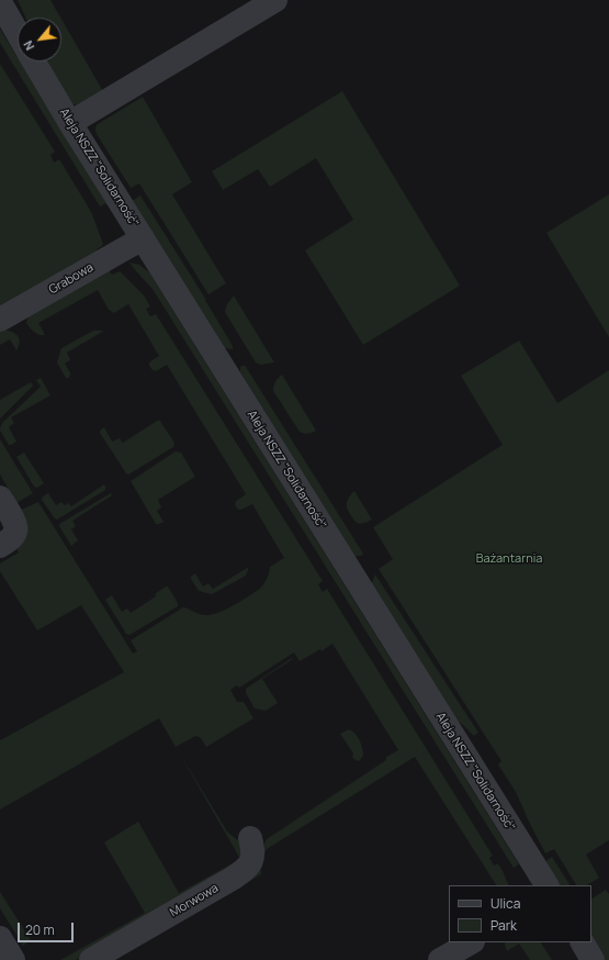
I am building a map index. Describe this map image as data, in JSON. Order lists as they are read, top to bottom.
{
  "streets": {
    "street": ["Aleja NSZZ \"Solidarność\"", "Grabowa", "Morwowa"]
  },
  "crossings": [
    ["Aleja NSZZ \"Solidarność\"", "Grabowa"]
  ],
  "parks": ["Bażantarnia"],
  "legend": ["Ulica", "Park"],
  "scale_bar": "20 m",
  "north": "bottom left"
}
